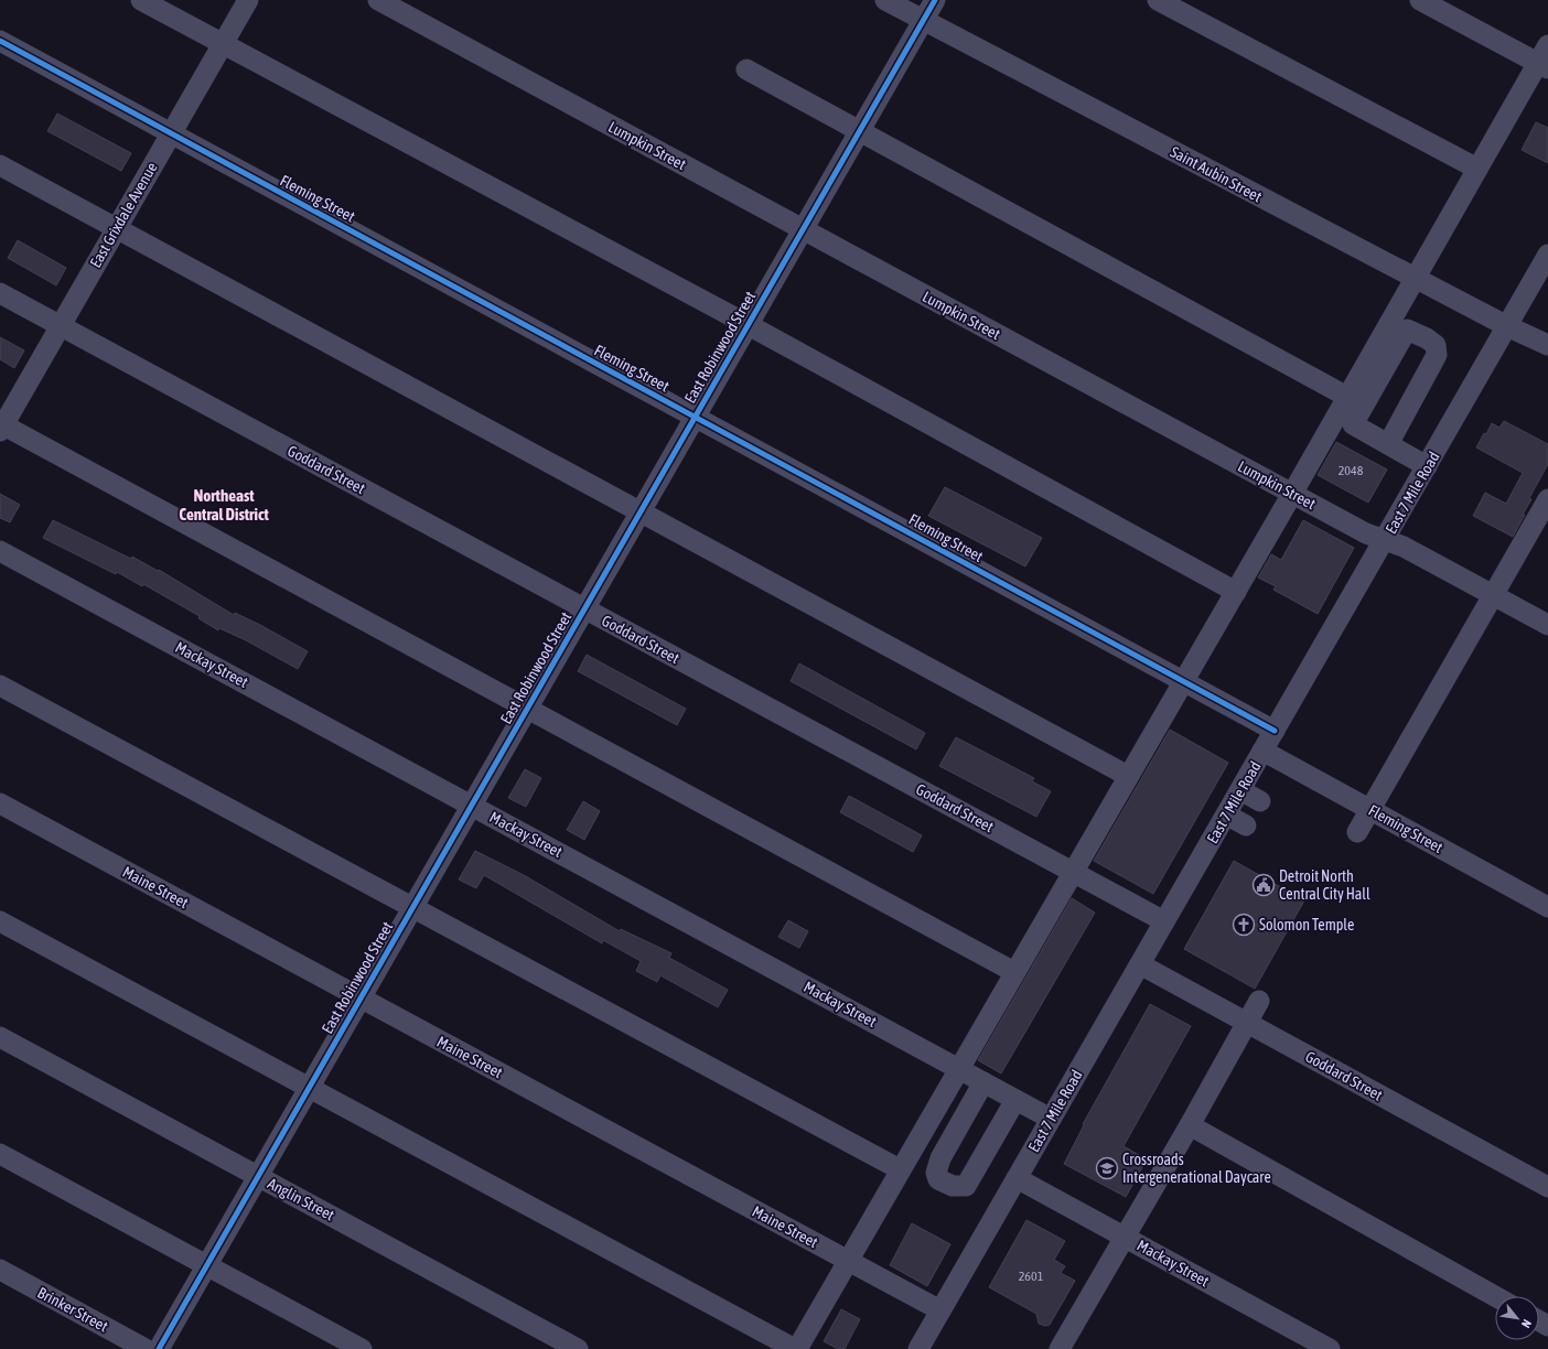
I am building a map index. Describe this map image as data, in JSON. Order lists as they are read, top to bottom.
{
  "streets": {
    "street": [
      "Lumpkin Street",
      "Saint Aubin Street",
      "Fleming Street",
      "East Grixdale Avenue",
      "East Robinwood Street",
      "Goddard Street",
      "East 7 Mile Road",
      "Mackay Street",
      "Maine Street",
      "Anglin Street",
      "Brinker Street"
    ]
  },
  "crossings": [
    ["Lumpkin Street", "East Robinwood Street"],
    ["Lumpkin Street", "East 7 Mile Road"],
    ["Saint Aubin Street", "East Robinwood Street"],
    ["Saint Aubin Street", "East 7 Mile Road"],
    ["Fleming Street", "East Grixdale Avenue"],
    ["Fleming Street", "East Robinwood Street"],
    ["Fleming Street", "East 7 Mile Road"],
    ["East Grixdale Avenue", "Goddard Street"],
    ["East Robinwood Street", "Goddard Street"],
    ["East Robinwood Street", "Mackay Street"],
    ["East Robinwood Street", "Maine Street"],
    ["East Robinwood Street", "Anglin Street"],
    ["Goddard Street", "East 7 Mile Road"],
    ["East 7 Mile Road", "Mackay Street"],
    ["East 7 Mile Road", "Maine Street"]
  ],
  "districts": ["Northeast Central District"],
  "places": {
    "public building": ["Detroit North Central City Hall"],
    "church": ["Solomon Temple"],
    "school or university": ["Crossroads Intergenerational Daycare"]
  },
  "house_numbers": ["2048", "2601"],
  "north": "bottom right"
}
